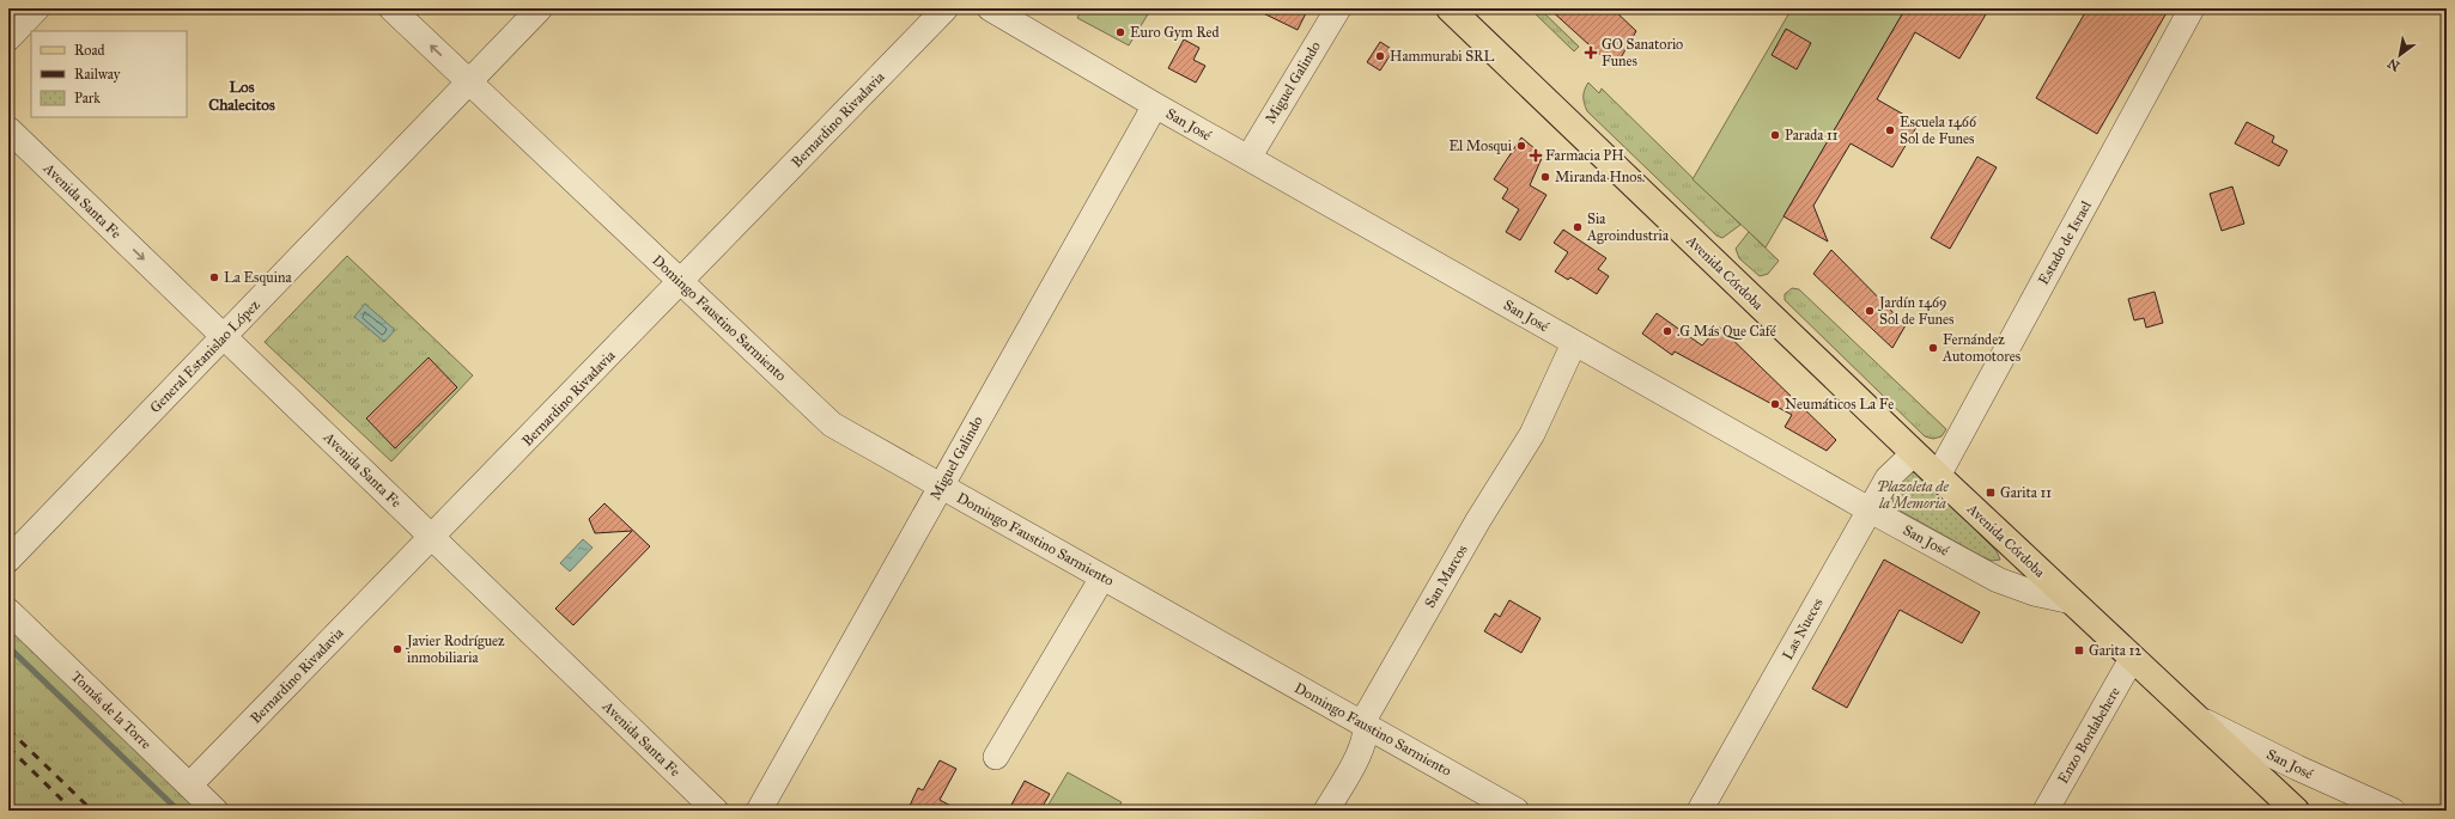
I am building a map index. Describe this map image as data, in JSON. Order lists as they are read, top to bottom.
{
  "streets": {
    "main road": ["Avenida Córdoba"],
    "street": [
      "Miguel Galindo",
      "Bernardino Rivadavia",
      "San José",
      "Avenida Santa Fe",
      "Estado de Israel",
      "Domingo Faustino Sarmiento",
      "General Estanislao López",
      "San Marcos",
      "Las Nueces",
      "Tomás de la Torre",
      "Enzo Bordabehere"
    ]
  },
  "crossings": [
    ["Miguel Galindo", "San José"],
    ["Miguel Galindo", "Domingo Faustino Sarmiento"],
    ["Bernardino Rivadavia", "Avenida Santa Fe"],
    ["Bernardino Rivadavia", "Domingo Faustino Sarmiento"],
    ["Bernardino Rivadavia", "Tomás de la Torre"],
    ["San José", "Avenida Córdoba"],
    ["San José", "San Marcos"],
    ["San José", "Las Nueces"],
    ["Avenida Santa Fe", "General Estanislao López"],
    ["Estado de Israel", "Avenida Córdoba"],
    ["Avenida Córdoba", "Las Nueces"],
    ["Avenida Córdoba", "Enzo Bordabehere"],
    ["Domingo Faustino Sarmiento", "General Estanislao López"],
    ["Domingo Faustino Sarmiento", "San Marcos"]
  ],
  "districts": ["Los Chalecitos"],
  "parks": ["Plazoleta de la Memoria"],
  "places": {
    "other": [
      "Euro Gym Red",
      "Hammurabi SRL",
      "Escuela 1466 Sol de Funes",
      "Parada 11",
      "El Mosqui",
      "Miranda Hnos.",
      "Sia Agroindustria",
      "La Esquina",
      "Jardín 1469 Sol de Funes",
      ".G Más Que Café",
      "Fernández Automotores",
      "Neumáticos La Fe",
      "Javier Rodríguez inmobiliaria"
    ],
    "health": ["GO Sanatorio Funes", "Farmacia PH"],
    "transit": ["Garita 11", "Garita 12"]
  },
  "legend": ["Road", "Railway", "Park"],
  "north": "bottom left"
}
